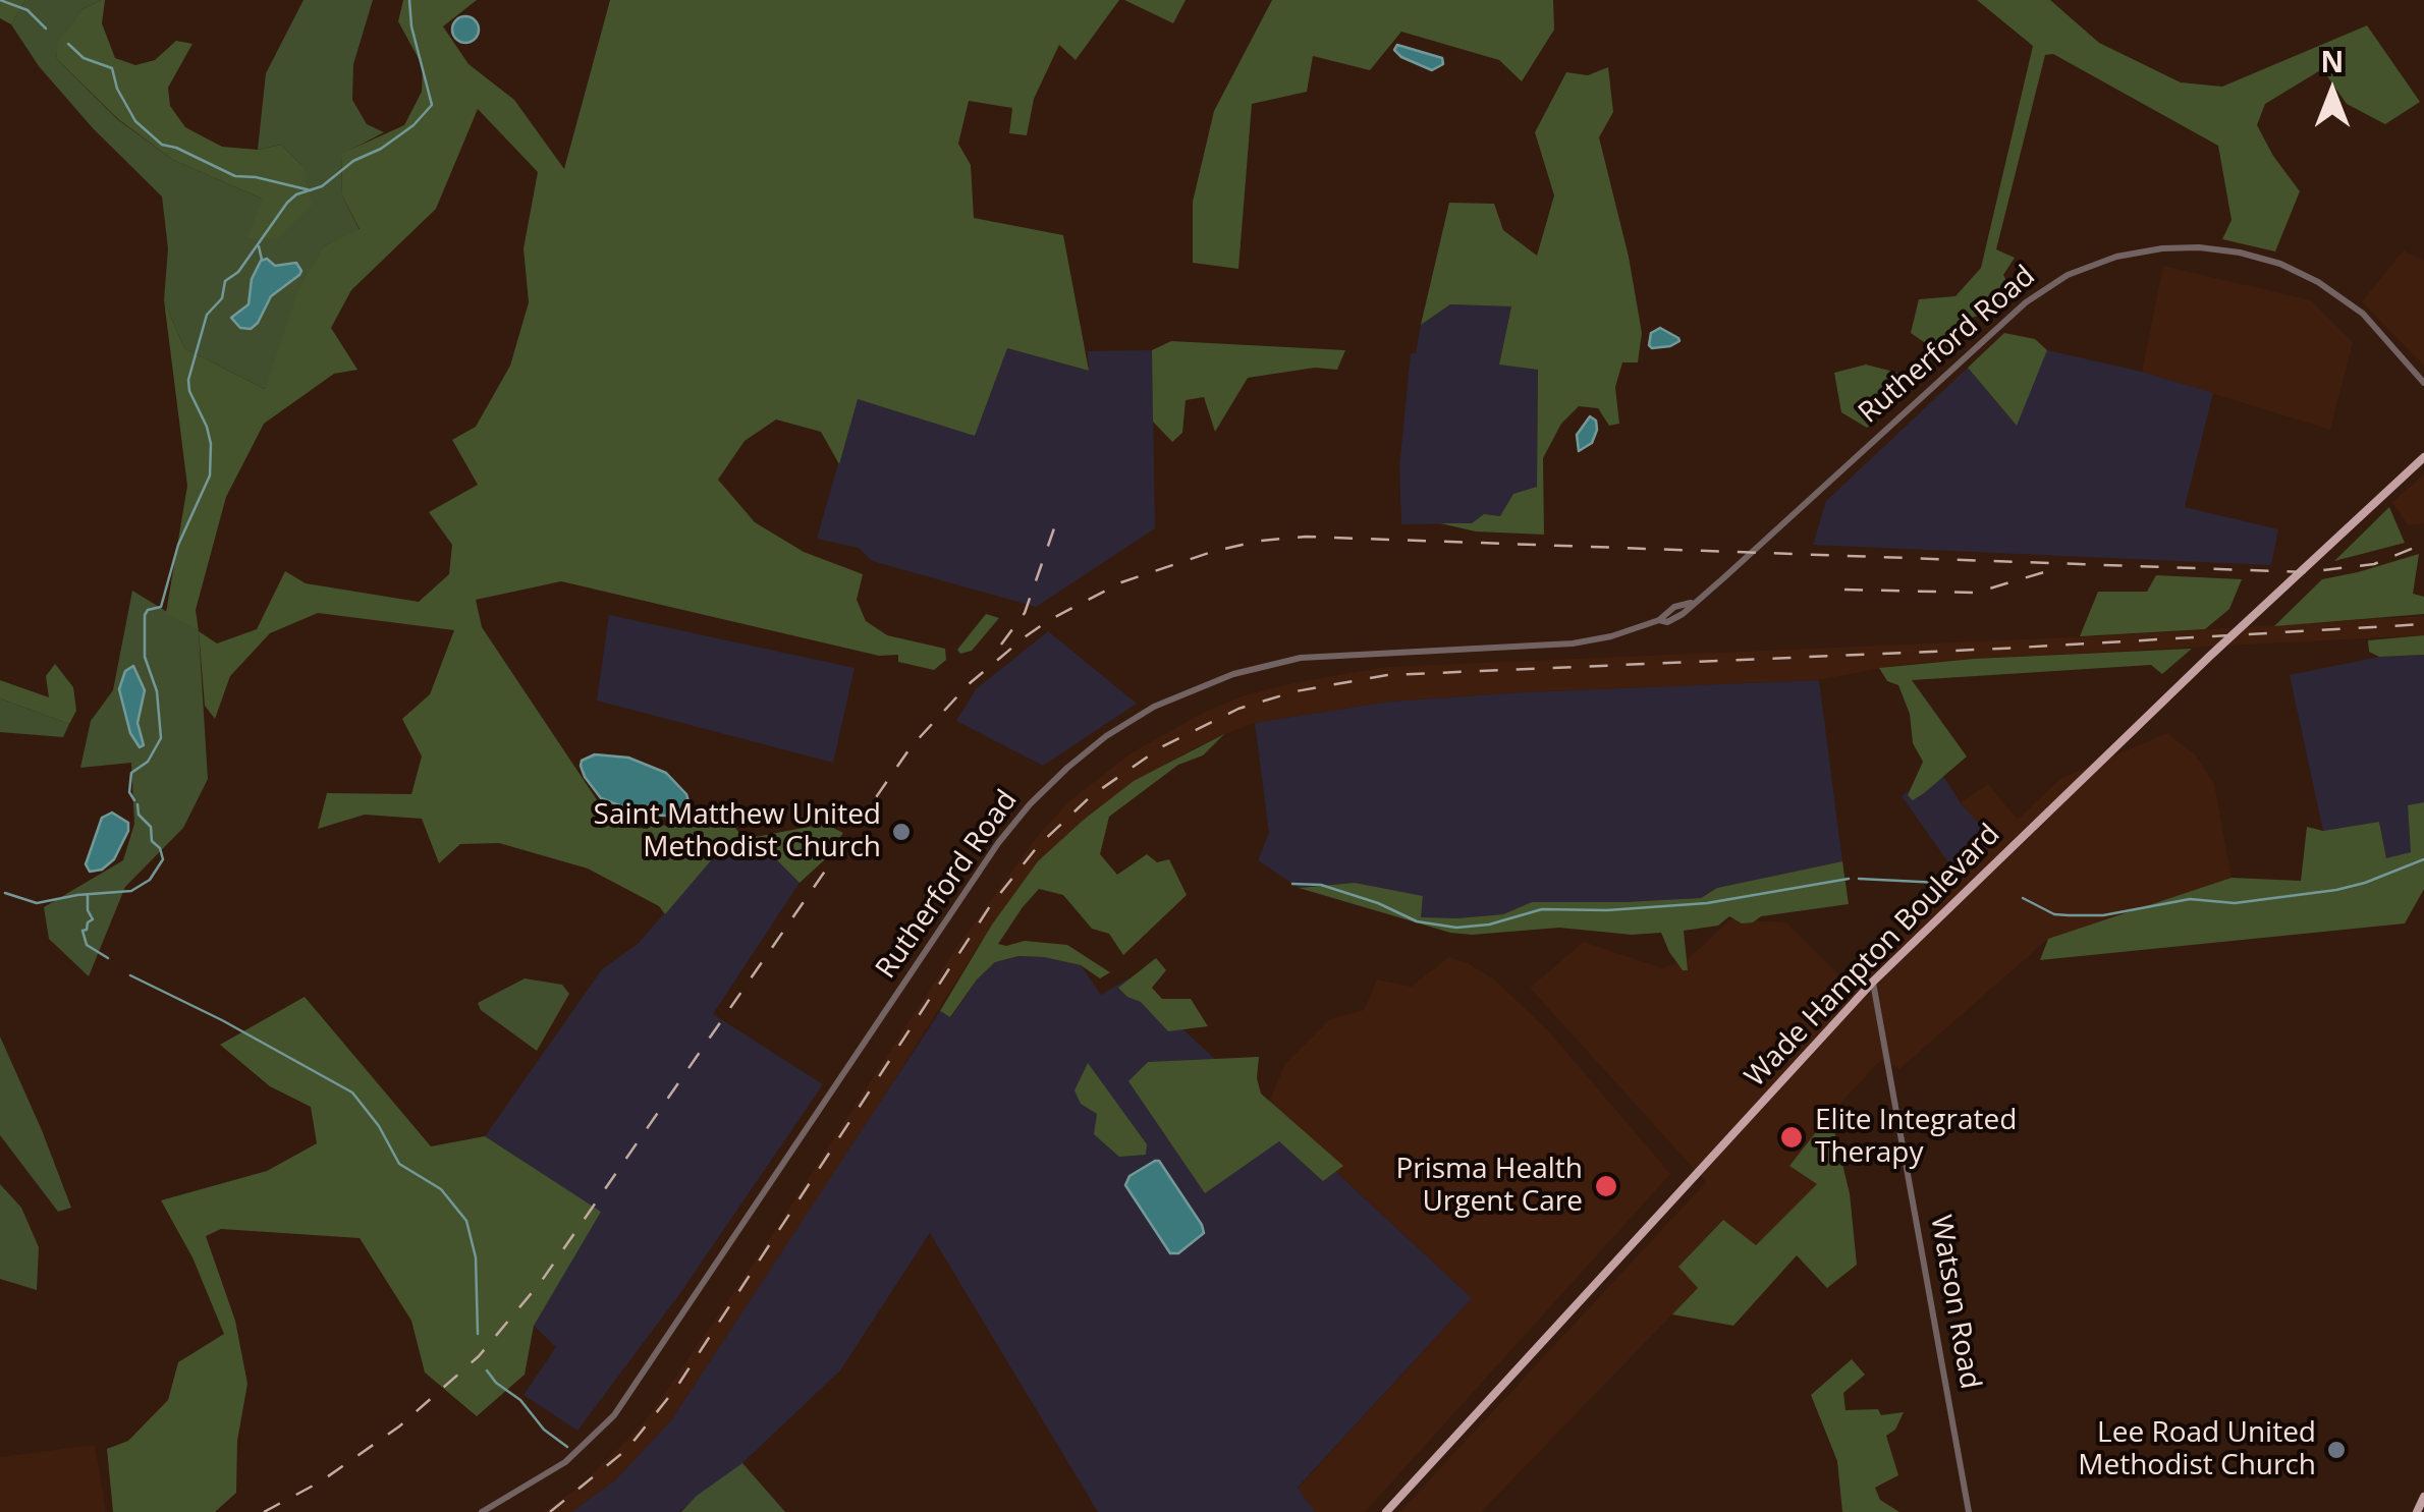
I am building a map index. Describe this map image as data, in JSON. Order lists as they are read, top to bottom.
{
  "streets": {
    "main road": ["Wade Hampton Boulevard"],
    "street": ["Rutherford Road", "Watson Road"]
  },
  "crossings": [
    ["Wade Hampton Boulevard", "Watson Road"]
  ],
  "places": [
    "Saint Matthew United Methodist Church",
    "Elite Integrated Therapy",
    "Prisma Health Urgent Care",
    "Lee Road United Methodist Church"
  ],
  "north": "top"
}
